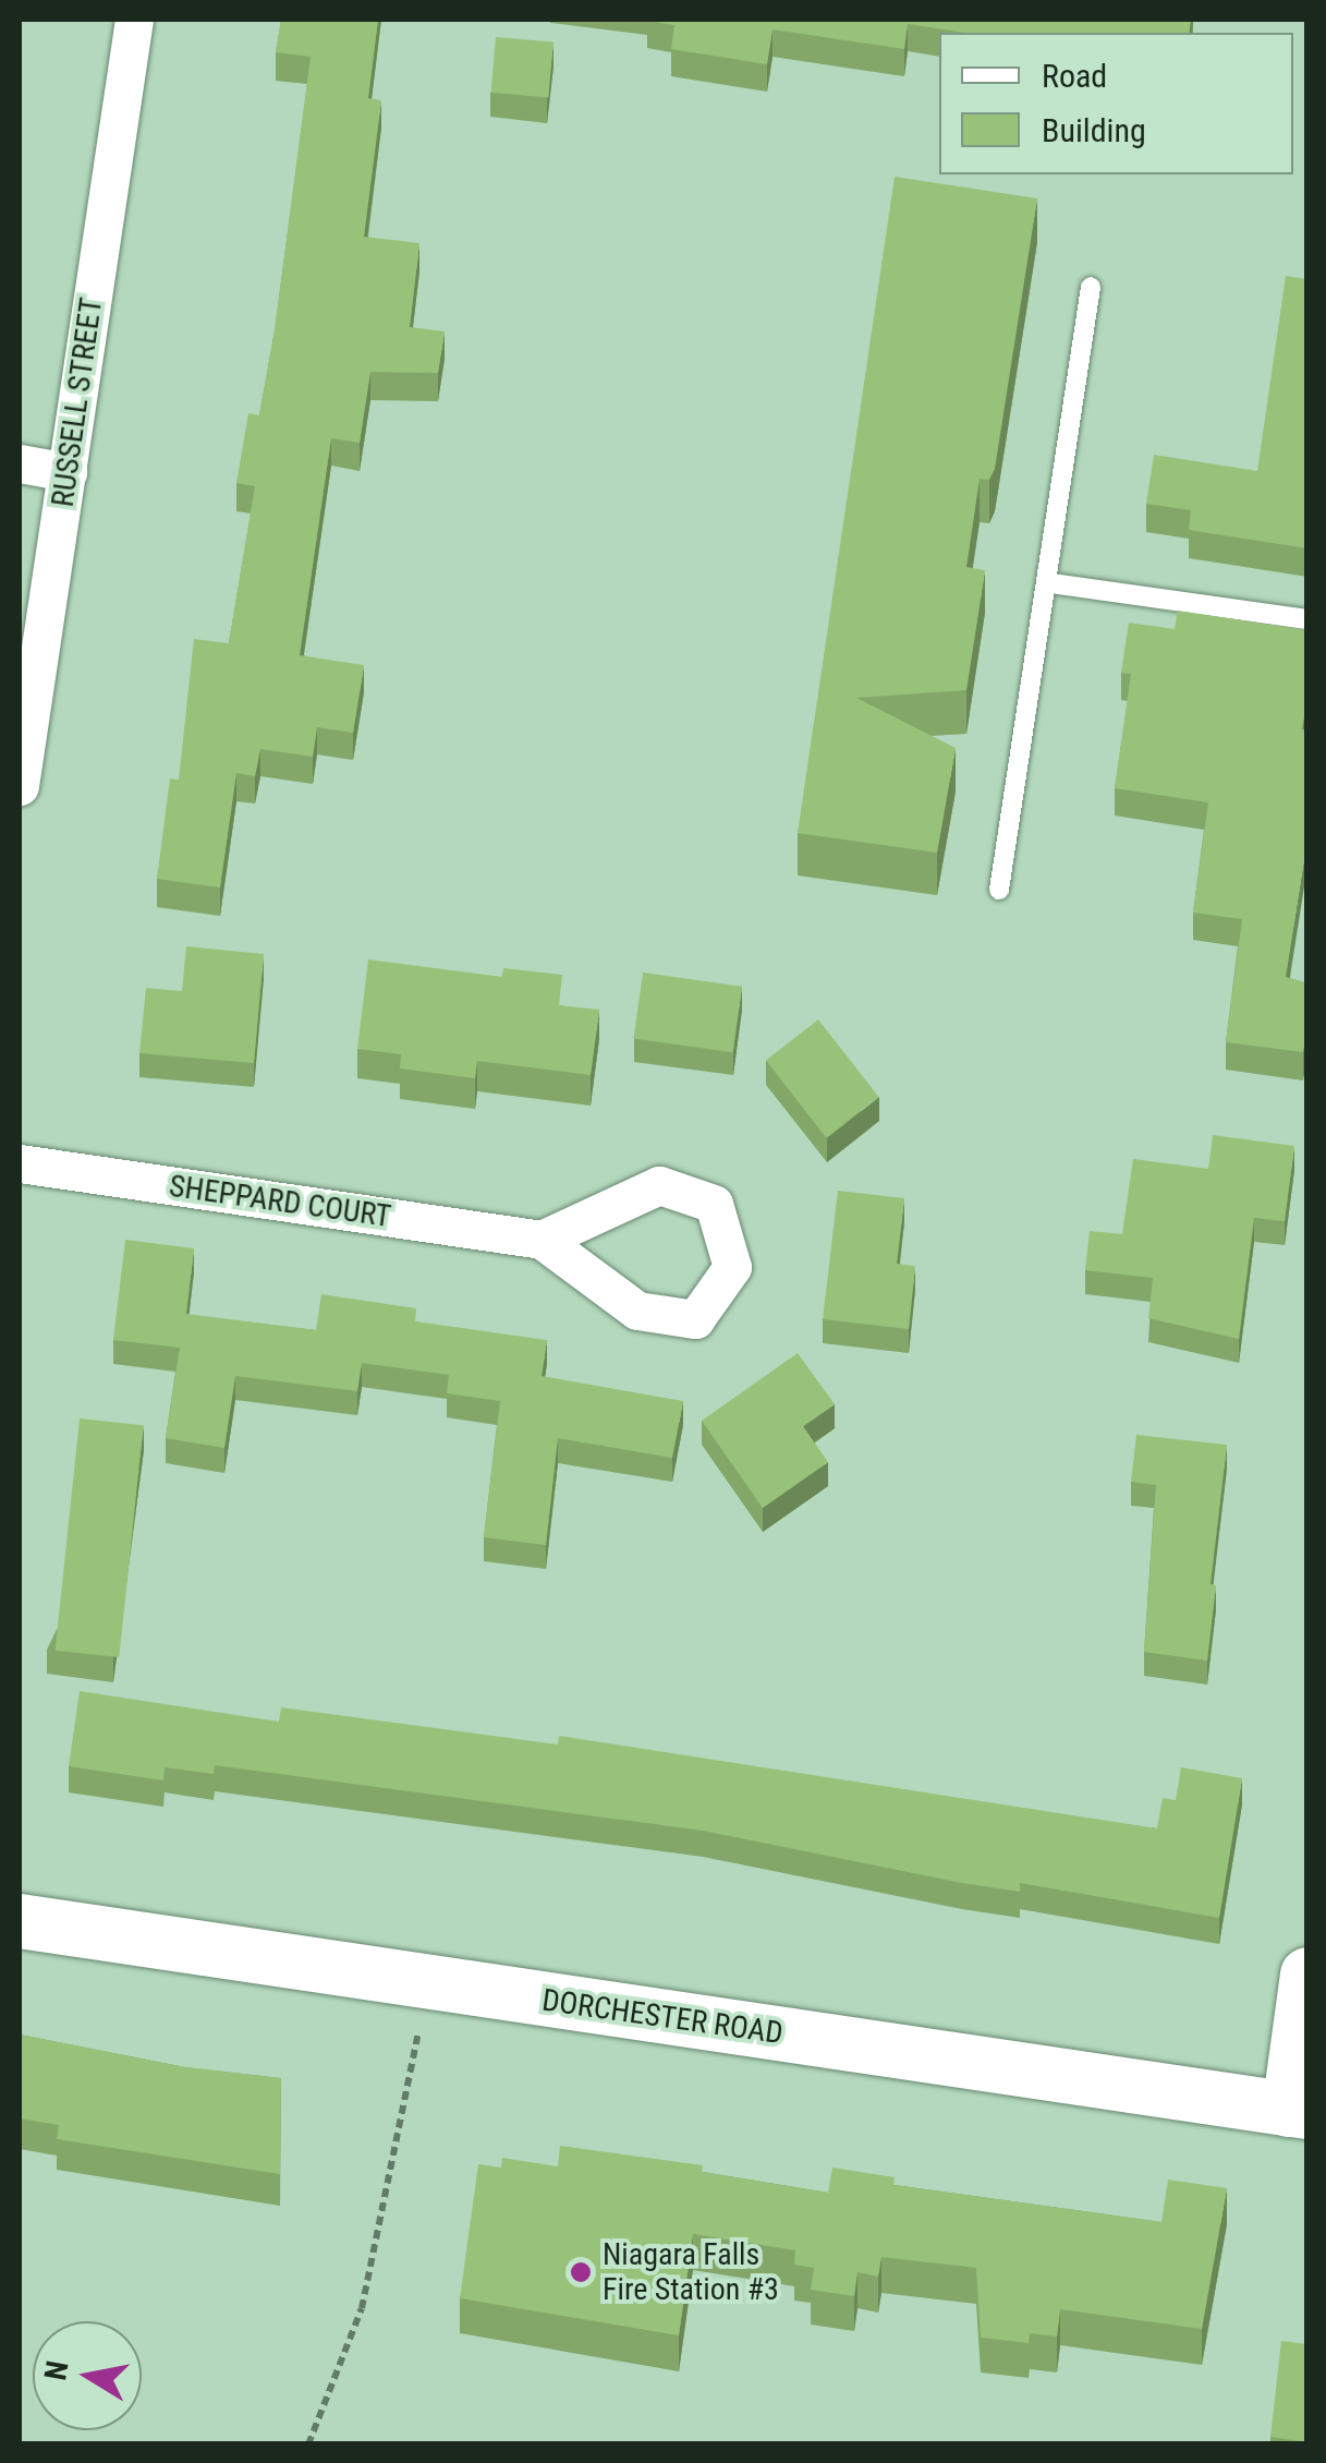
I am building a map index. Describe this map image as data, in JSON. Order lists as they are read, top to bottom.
{
  "streets": {
    "main road": ["DORCHESTER ROAD"],
    "street": ["RUSSELL STREET", "SHEPPARD COURT"]
  },
  "places": ["Niagara Falls Fire Station #3"],
  "legend": ["Road", "Building"],
  "north": "left"
}
